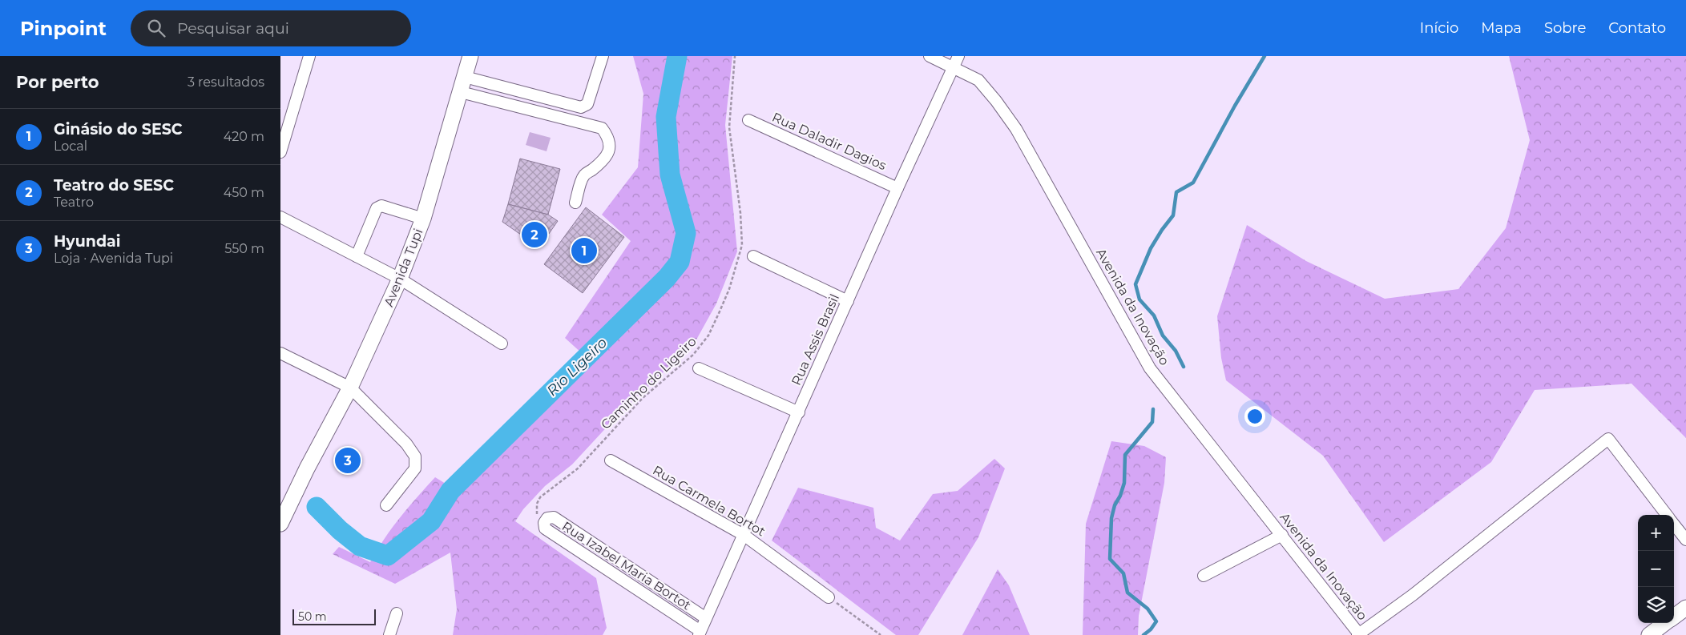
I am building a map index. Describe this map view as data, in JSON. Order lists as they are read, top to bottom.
{
  "streets": {
    "main road": ["Avenida Tupi"],
    "street": [
      "Rua Daladir Dagios",
      "Avenida da Inovação",
      "Rua Assis Brasil",
      "Rua Carmela Bortot",
      "Rua Izabel Maria Bortot"
    ],
    "path": ["Caminho do Ligeiro"]
  },
  "crossings": [
    ["Rua Daladir Dagios", "Rua Assis Brasil"],
    ["Avenida da Inovação", "Rua Assis Brasil"],
    ["Rua Assis Brasil", "Rua Carmela Bortot"],
    ["Rua Assis Brasil", "Rua Izabel Maria Bortot"],
    ["Caminho do Ligeiro", "Rua Izabel Maria Bortot"]
  ],
  "water": ["Rio Ligeiro"],
  "scale_bar": "50 m",
  "page": {
    "header": "Pinpoint",
    "search": "Pesquisar aqui",
    "nav": [
      "Início",
      "Mapa",
      "Sobre",
      "Contato"
    ],
    "heading": ["Por perto", "3 resultados"],
    "list": [
      {
        "mark": "1",
        "name": "Ginásio do SESC",
        "note": "Local",
        "value": "420 m"
      },
      {
        "mark": "2",
        "name": "Teatro do SESC",
        "note": "Teatro",
        "value": "450 m"
      },
      {
        "mark": "3",
        "name": "Hyundai",
        "note": "Loja · Avenida Tupi",
        "value": "550 m"
      }
    ],
    "pins": ["2", "1", "3"],
    "map_buttons": ["+", "−"],
    "scale": "50 m"
  }
}
